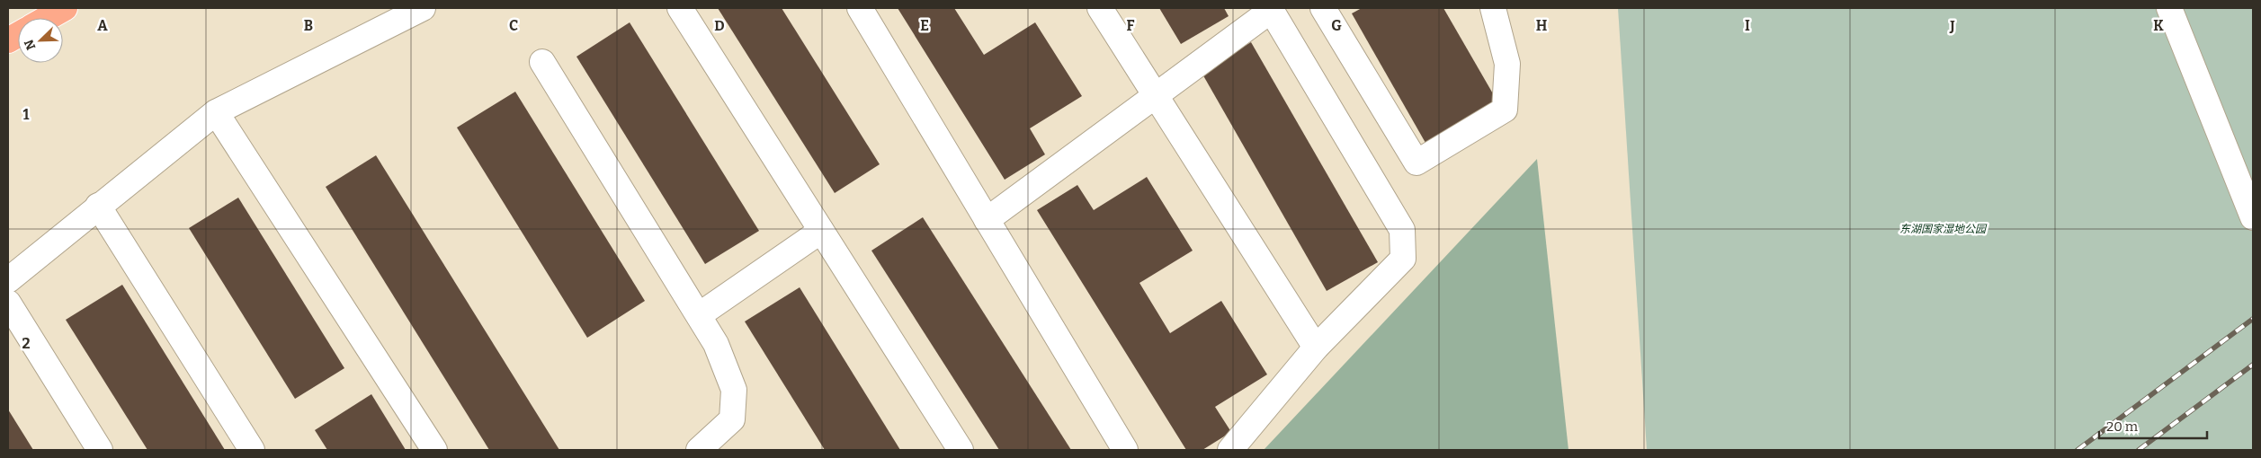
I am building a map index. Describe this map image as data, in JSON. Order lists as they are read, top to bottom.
{
  "parks": ["东湖国家湿地公园"],
  "scale_bar": "20 m",
  "north": "bottom left",
  "grid": {
    "columns": [
      "A",
      "B",
      "C",
      "D",
      "E",
      "F",
      "G",
      "H",
      "I",
      "J",
      "K"
    ],
    "rows": ["1", "2"]
  }
}
